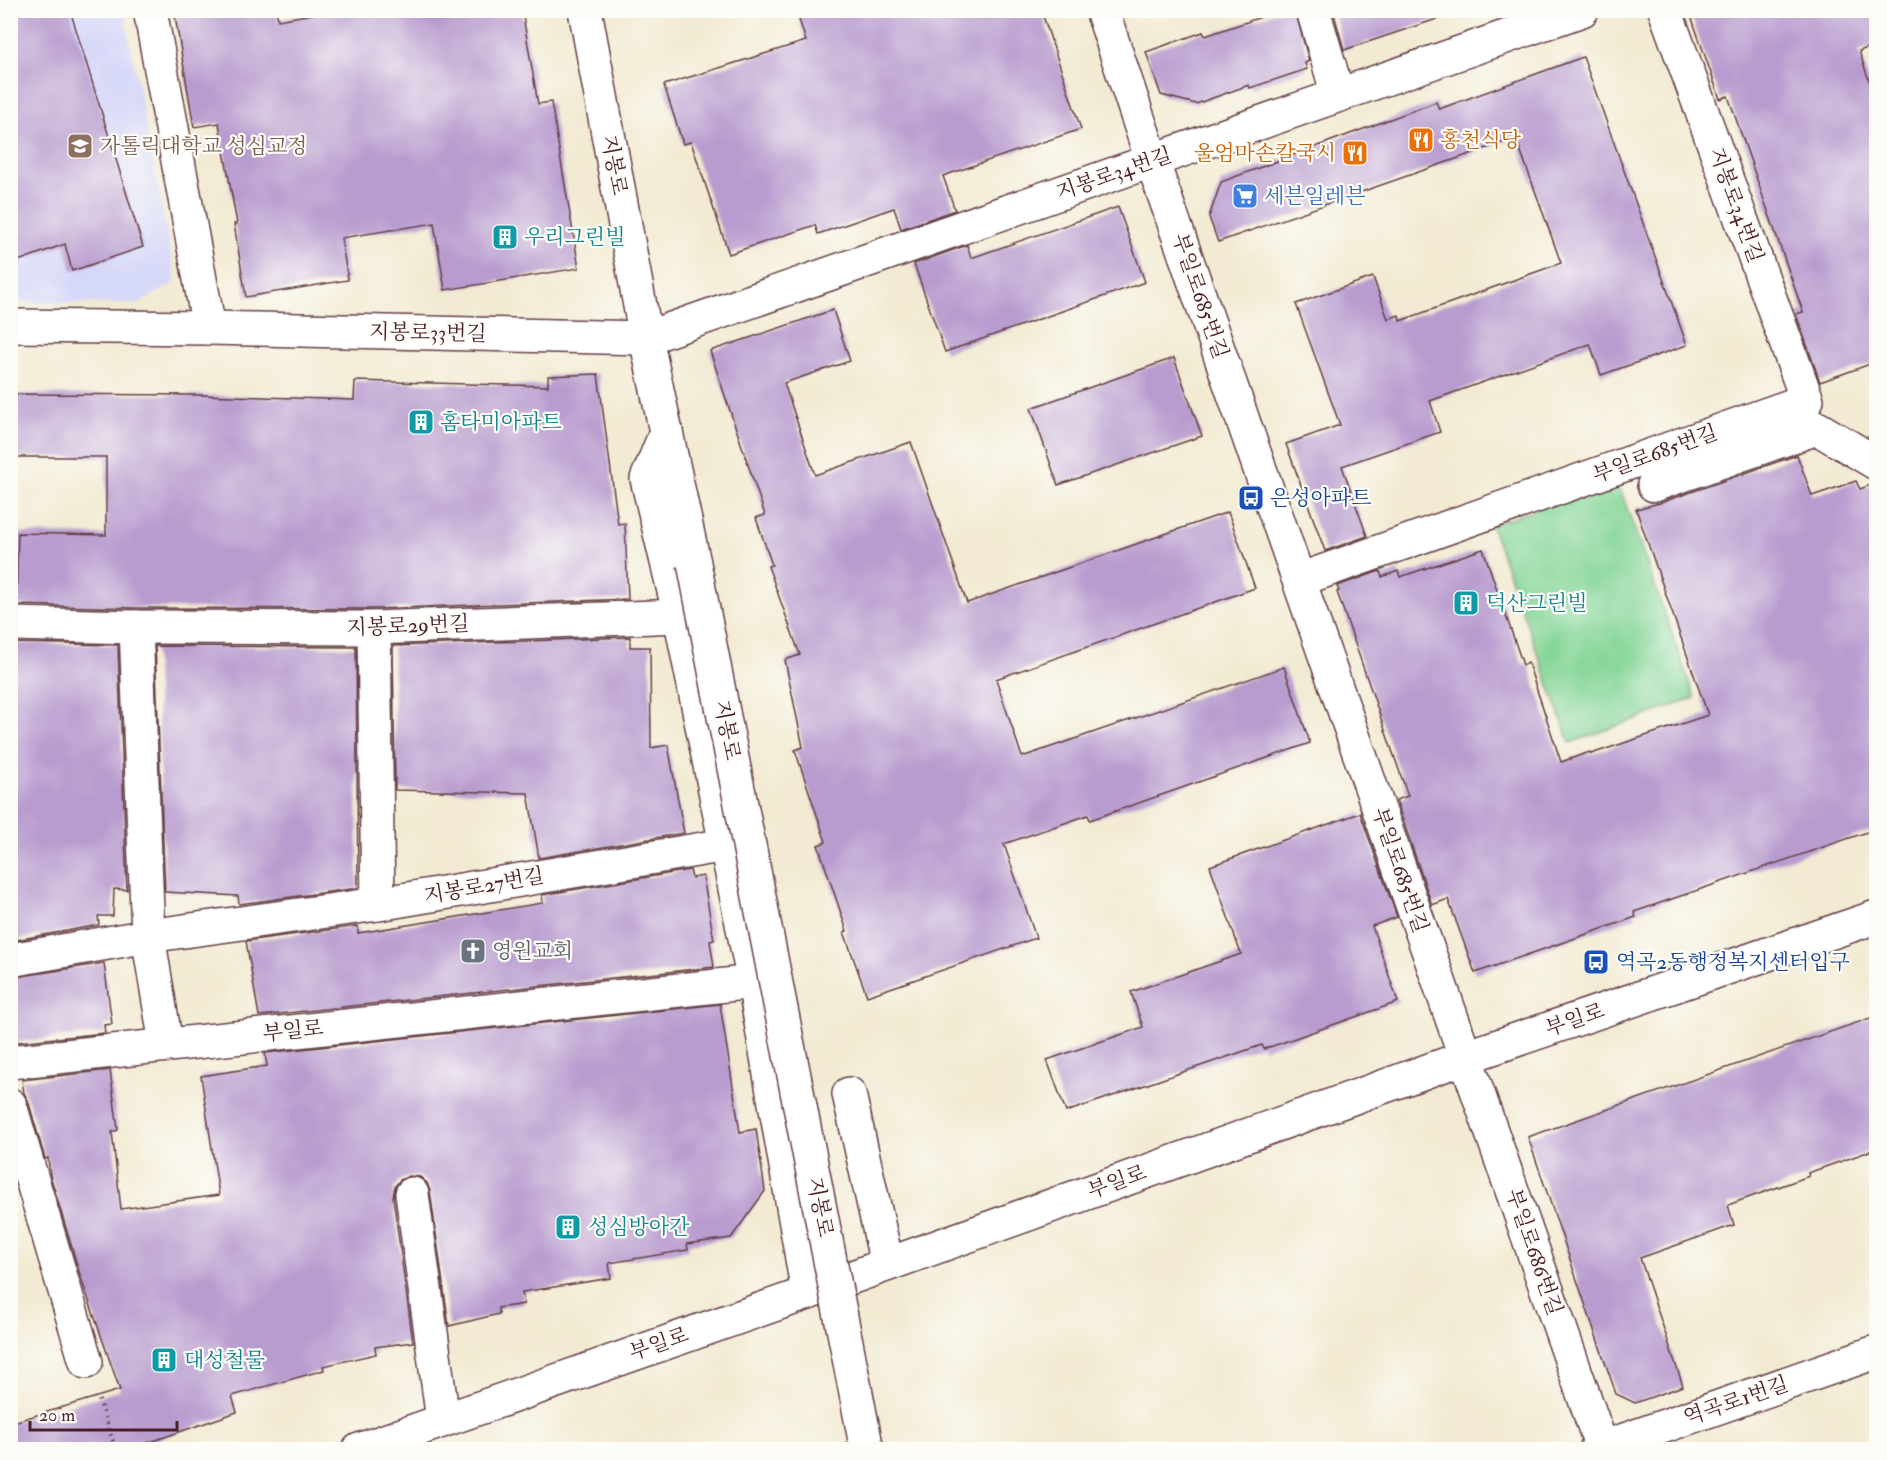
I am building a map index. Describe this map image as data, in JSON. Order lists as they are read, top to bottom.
{
  "streets": {
    "street": [
      "지봉로",
      "지봉로34번길",
      "부일로685번길",
      "지봉로33번길",
      "지봉로29번길",
      "지봉로27번길",
      "부일로",
      "부일로686번길",
      "역곡로1번길"
    ]
  },
  "crossings": [
    ["지봉로", "지봉로34번길"],
    ["지봉로", "지봉로33번길"],
    ["지봉로34번길", "부일로685번길"],
    ["지봉로34번길", "지봉로33번길"],
    ["부일로685번길", "부일로"],
    ["부일로685번길", "부일로686번길"],
    ["부일로", "부일로686번길"],
    ["부일로686번길", "역곡로1번길"]
  ],
  "places": {
    "restaurant": ["홍천식당", "울엄마손칼국시"],
    "school or university": ["가톨릭대학교 성심교정"],
    "supermarket": ["세븐일레븐"],
    "building": [
      "우리그린빌",
      "홈타미아파트",
      "덕산그린빌",
      "성심방아간",
      "대성철물"
    ],
    "bus stop": ["은성아파트", "역곡2동행정복지센터입구"],
    "church": ["영원교회"]
  },
  "scale_bar": "20 m"
}
